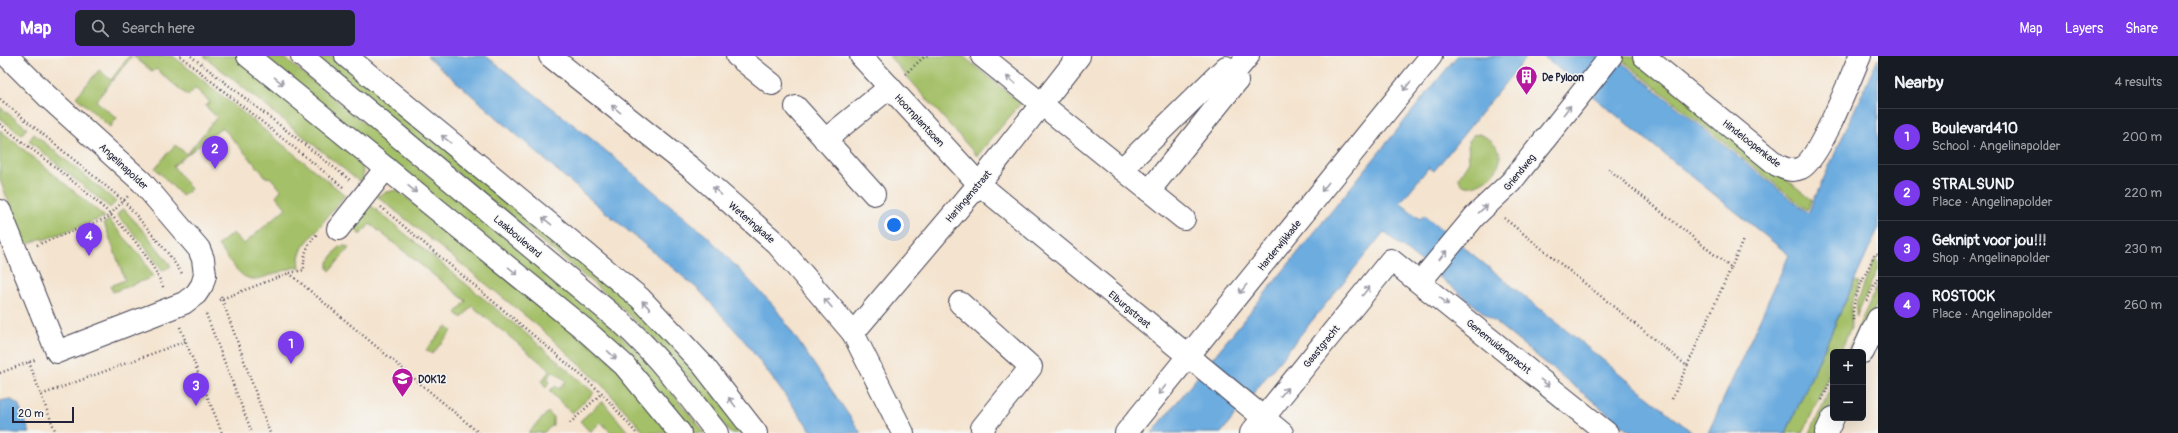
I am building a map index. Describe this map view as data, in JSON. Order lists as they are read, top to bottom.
{
  "streets": {
    "street": [
      "Hoornplantsoen",
      "Hindeloopenkade",
      "Angelinapolder",
      "Griendweg",
      "Harlingenstraat",
      "Weteringkade",
      "Laakboulevard",
      "Harderwijkkade",
      "Elburgstraat",
      "Gaastgracht",
      "Genemuidengracht"
    ]
  },
  "crossings": [
    ["Hoornplantsoen", "Harlingenstraat"],
    ["Hoornplantsoen", "Elburgstraat"],
    ["Griendweg", "Genemuidengracht"],
    ["Harlingenstraat", "Weteringkade"],
    ["Harlingenstraat", "Elburgstraat"],
    ["Harderwijkkade", "Elburgstraat"],
    ["Elburgstraat", "Gaastgracht"],
    ["Gaastgracht", "Genemuidengracht"]
  ],
  "one_way": ["Griendweg", "Gaastgracht", "Genemuidengracht"],
  "places": {
    "building": ["De Pyloon"],
    "school or university": ["DOK12"]
  },
  "scale_bar": "20 m",
  "page": {
    "header": "Map",
    "search": "Search here",
    "nav": ["Map", "Layers", "Share"],
    "heading": ["Nearby", "4 results"],
    "list": [
      {
        "mark": "1",
        "name": "Boulevard410",
        "note": "School · Angelinapolder",
        "value": "200 m"
      },
      {
        "mark": "2",
        "name": "STRALSUND",
        "note": "Place · Angelinapolder",
        "value": "220 m"
      },
      {
        "mark": "3",
        "name": "Geknipt voor jou!!!",
        "note": "Shop · Angelinapolder",
        "value": "230 m"
      },
      {
        "mark": "4",
        "name": "ROSTOCK",
        "note": "Place · Angelinapolder",
        "value": "260 m"
      }
    ],
    "pins": [
      "2",
      "4",
      "1",
      "3"
    ],
    "map_buttons": ["+", "−"],
    "scale": "20 m"
  }
}
